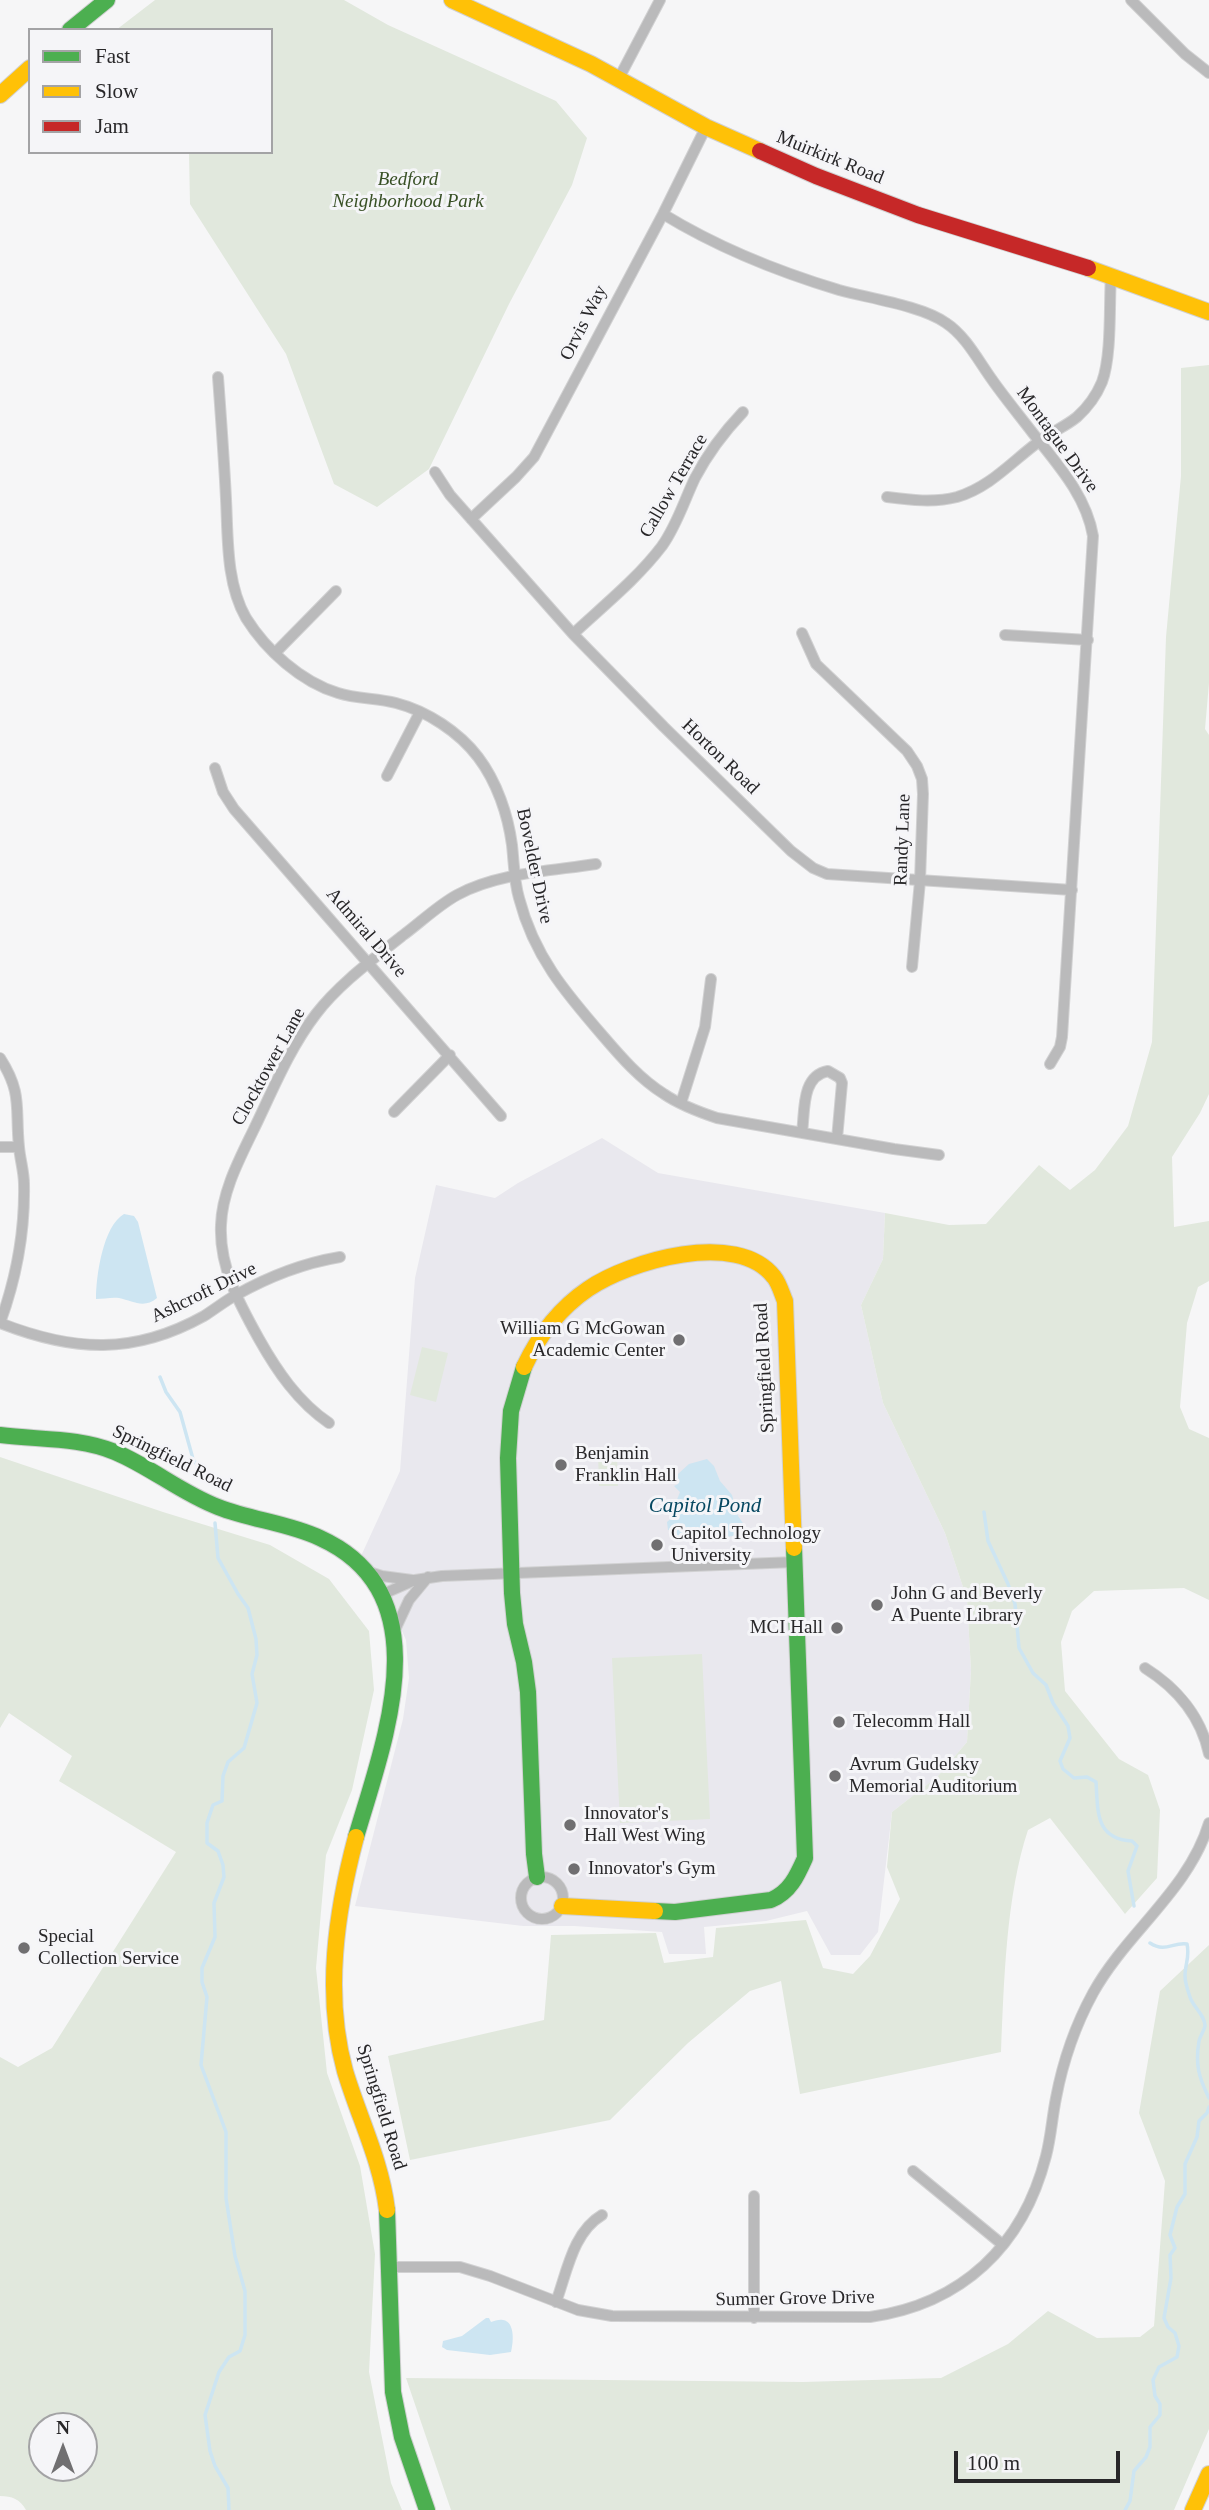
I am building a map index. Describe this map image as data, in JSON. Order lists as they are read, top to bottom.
{
  "streets": {
    "main road": ["Muirkirk Road", "Springfield Road"],
    "street": [
      "Orvis Way",
      "Montague Drive",
      "Callow Terrace",
      "Horton Road",
      "Randy Lane",
      "Bovelder Drive",
      "Admiral Drive",
      "Clocktower Lane",
      "Ashcroft Drive",
      "Sumner Grove Drive"
    ]
  },
  "crossings": [
    ["Muirkirk Road", "Orvis Way"],
    ["Orvis Way", "Montague Drive"],
    ["Orvis Way", "Horton Road"],
    ["Montague Drive", "Horton Road"],
    ["Callow Terrace", "Horton Road"],
    ["Horton Road", "Randy Lane"],
    ["Bovelder Drive", "Clocktower Lane"],
    ["Admiral Drive", "Clocktower Lane"],
    ["Clocktower Lane", "Ashcroft Drive"],
    ["Springfield Road", "Sumner Grove Drive"]
  ],
  "water": ["Capitol Pond"],
  "parks": ["Bedford Neighborhood Park"],
  "places": [
    "William G McGowan Academic Center",
    "Benjamin Franklin Hall",
    "Capitol Technology University",
    "John G and Beverly A Puente Library",
    "MCI Hall",
    "Telecomm Hall",
    "Avrum Gudelsky Memorial Auditorium",
    "Innovator's Hall West Wing",
    "Innovator's Gym",
    "Special Collection Service"
  ],
  "legend": ["Fast", "Slow", "Jam"],
  "scale_bar": "100 m",
  "north": "top"
}
